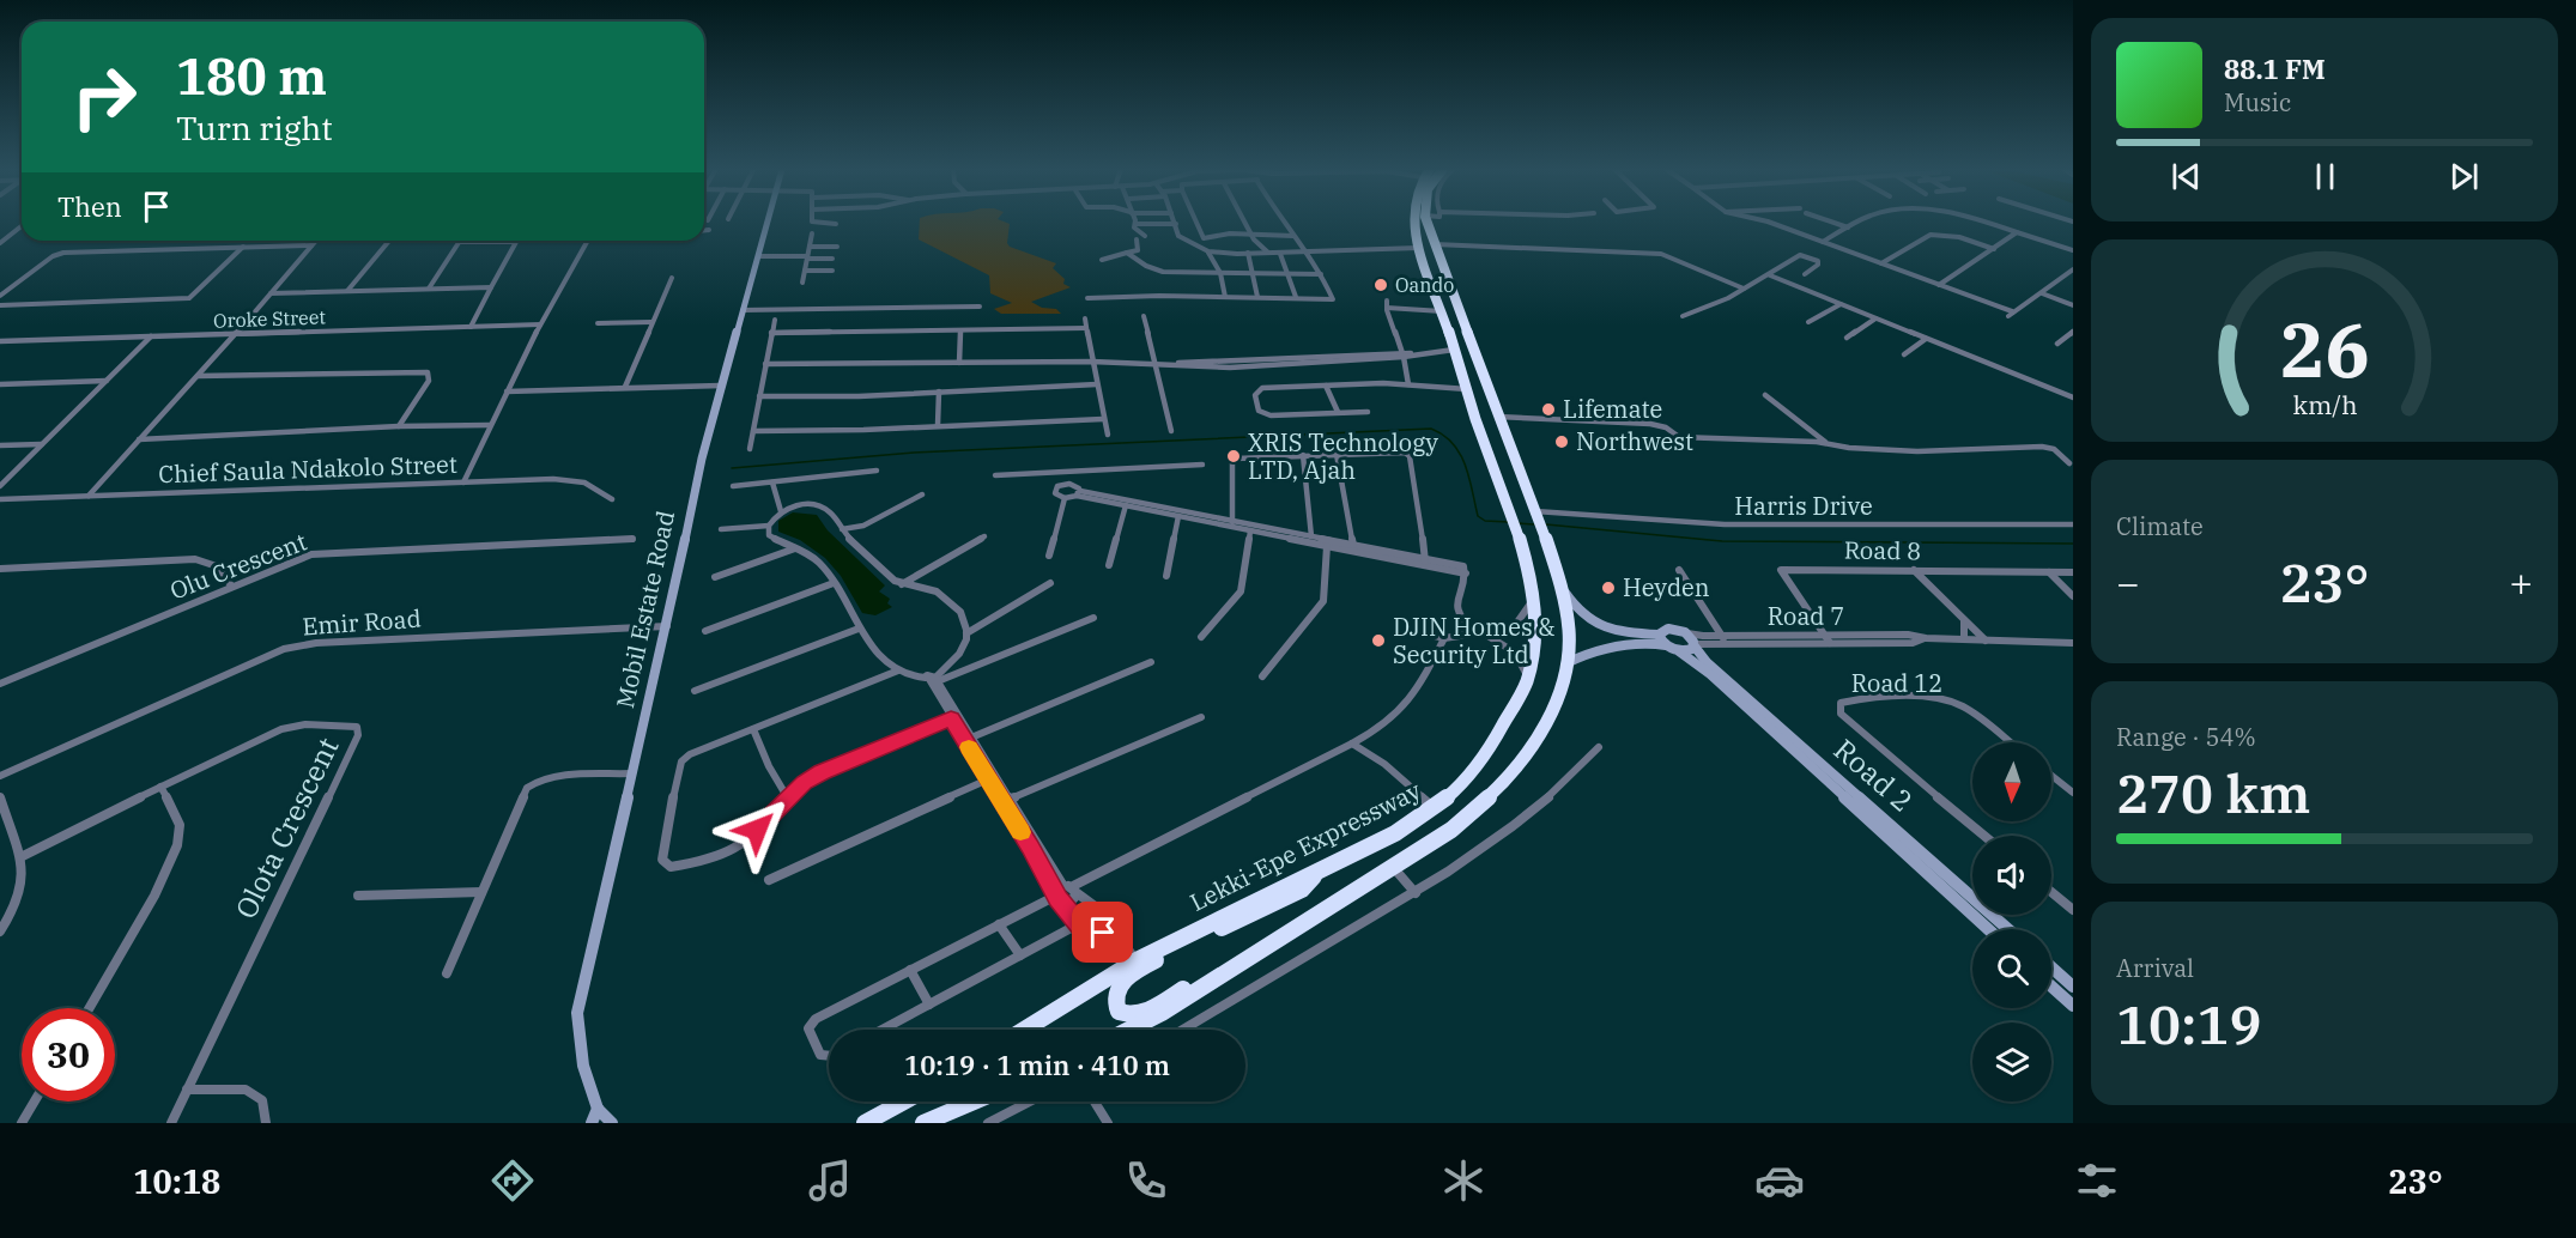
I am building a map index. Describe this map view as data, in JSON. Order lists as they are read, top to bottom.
{
  "streets": {
    "highway": ["Lekki-Epe Expressway"],
    "main road": ["Mobil Estate Road", "Road 2"],
    "street": [
      "Oroke Street",
      "Chief Saula Ndakolo Street",
      "Harris Drive",
      "Road 8",
      "Olu Crescent",
      "Road 7",
      "Emir Road",
      "Road 12",
      "Olota Crescent"
    ]
  },
  "crossings": [
    ["Road 8", "Road 7"],
    ["Mobil Estate Road", "Emir Road"],
    ["Road 7", "Road 2"]
  ],
  "places": [
    "Oando",
    "Lifemate",
    "Northwest",
    "XRIS Technology LTD, Ajah",
    "Heyden",
    "DJIN Homes & Security Ltd"
  ],
  "north": "bottom",
  "page": {
    "turn": ["180 m", "Turn right"],
    "song": ["88.1 FM", "Music"],
    "then": "Then",
    "tile": [
      "Climate",
      ["Range · 54%", "270 km"],
      ["Arrival", "10:19"]
    ],
    "heat": ["−", "23°", "+"],
    "limit": "30",
    "trip": "10:19 · 1 min · 410 m",
    "tabs": ["10:18", "23°"],
    "gauge": ["26", "km/h"]
  }
}
